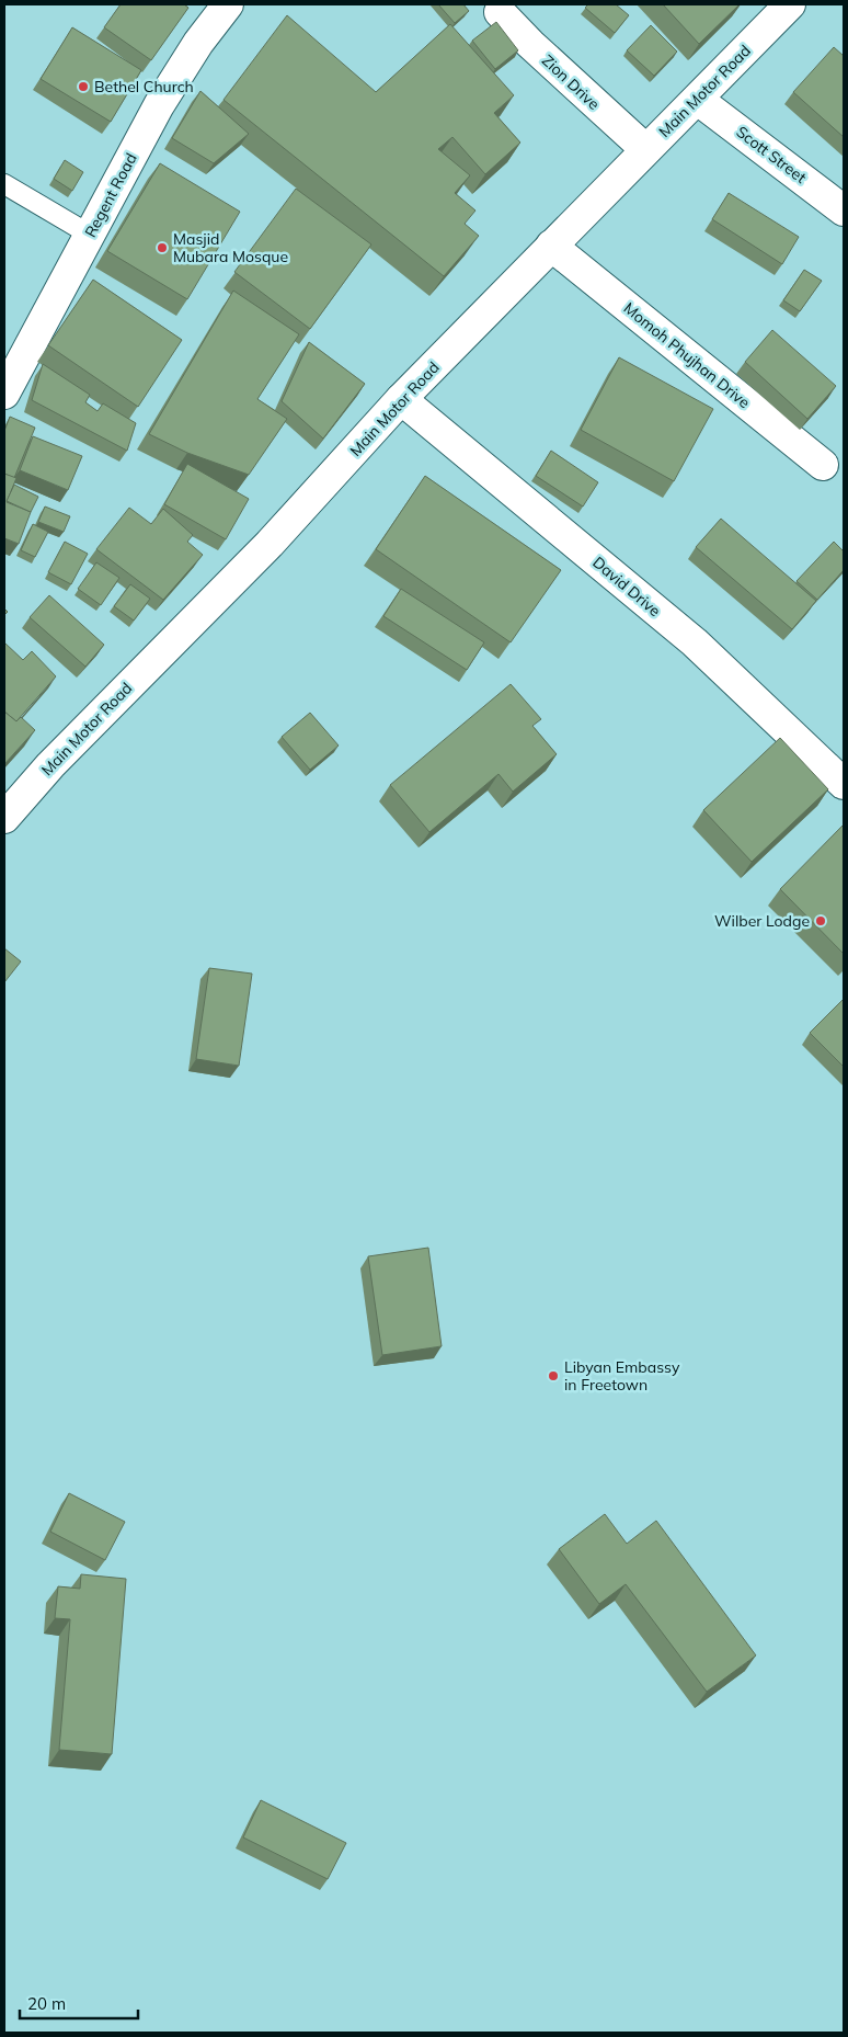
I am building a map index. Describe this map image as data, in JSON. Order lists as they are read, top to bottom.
{
  "streets": {
    "street": [
      "Zion Drive",
      "Main Motor Road",
      "Scott Street",
      "Regent Road",
      "Momoh Phujhan Drive",
      "David Drive"
    ]
  },
  "crossings": [
    ["Zion Drive", "Main Motor Road"],
    ["Main Motor Road", "Scott Street"],
    ["Main Motor Road", "Momoh Phujhan Drive"],
    ["Main Motor Road", "David Drive"]
  ],
  "places": [
    "Bethel Church",
    "Masjid Mubara Mosque",
    "Wilber Lodge",
    "Libyan Embassy in Freetown"
  ],
  "scale_bar": "20 m"
}
